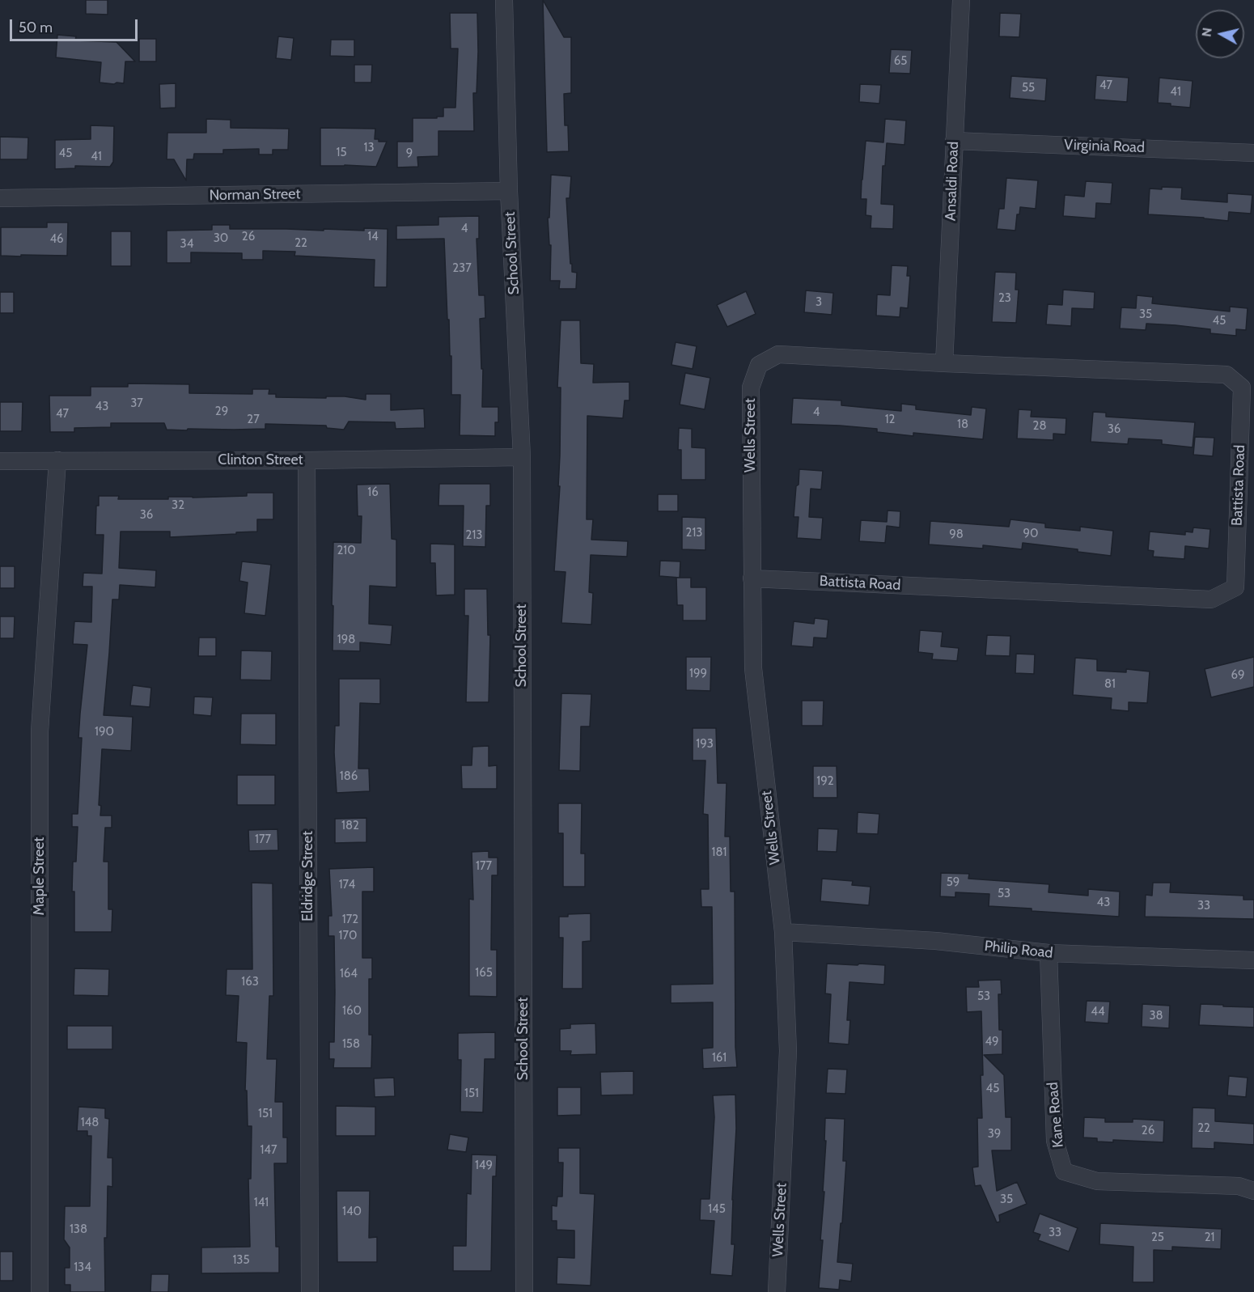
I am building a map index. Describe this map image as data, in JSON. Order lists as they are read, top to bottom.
{
  "streets": {
    "street": [
      "Virginia Road",
      "Ansaldi Road",
      "Norman Street",
      "School Street",
      "Wells Street",
      "Clinton Street",
      "Battista Road",
      "Maple Street",
      "Eldridge Street",
      "Philip Road",
      "Kane Road"
    ]
  },
  "crossings": [
    ["Virginia Road", "Ansaldi Road"],
    ["Ansaldi Road", "Battista Road"],
    ["Norman Street", "School Street"],
    ["School Street", "Clinton Street"],
    ["Wells Street", "Battista Road"],
    ["Wells Street", "Philip Road"],
    ["Clinton Street", "Maple Street"],
    ["Clinton Street", "Eldridge Street"],
    ["Philip Road", "Kane Road"]
  ],
  "house_numbers": [
    "65",
    "47",
    "55",
    "41",
    "13",
    "15",
    "45",
    "9",
    "41",
    "4",
    "26",
    "14",
    "30",
    "46",
    "22",
    "34",
    "237",
    "23",
    "3",
    "35",
    "45",
    "37",
    "43",
    "29",
    "4",
    "47",
    "27",
    "12",
    "18",
    "28",
    "36",
    "16",
    "32",
    "36",
    "213",
    "90",
    "98",
    "213",
    "210",
    "198",
    "199",
    "69",
    "81",
    "190",
    "193",
    "186",
    "192",
    "182",
    "177",
    "181",
    "177",
    "59",
    "174",
    "53",
    "43",
    "33",
    "172",
    "170",
    "165",
    "164",
    "163",
    "53",
    "160",
    "44",
    "38",
    "49",
    "158",
    "161",
    "45",
    "151",
    "151",
    "148",
    "22",
    "26",
    "39",
    "147",
    "149",
    "35",
    "141",
    "145",
    "140",
    "138",
    "33",
    "25",
    "21",
    "135",
    "134"
  ],
  "scale_bar": "50 m",
  "north": "left"
}
